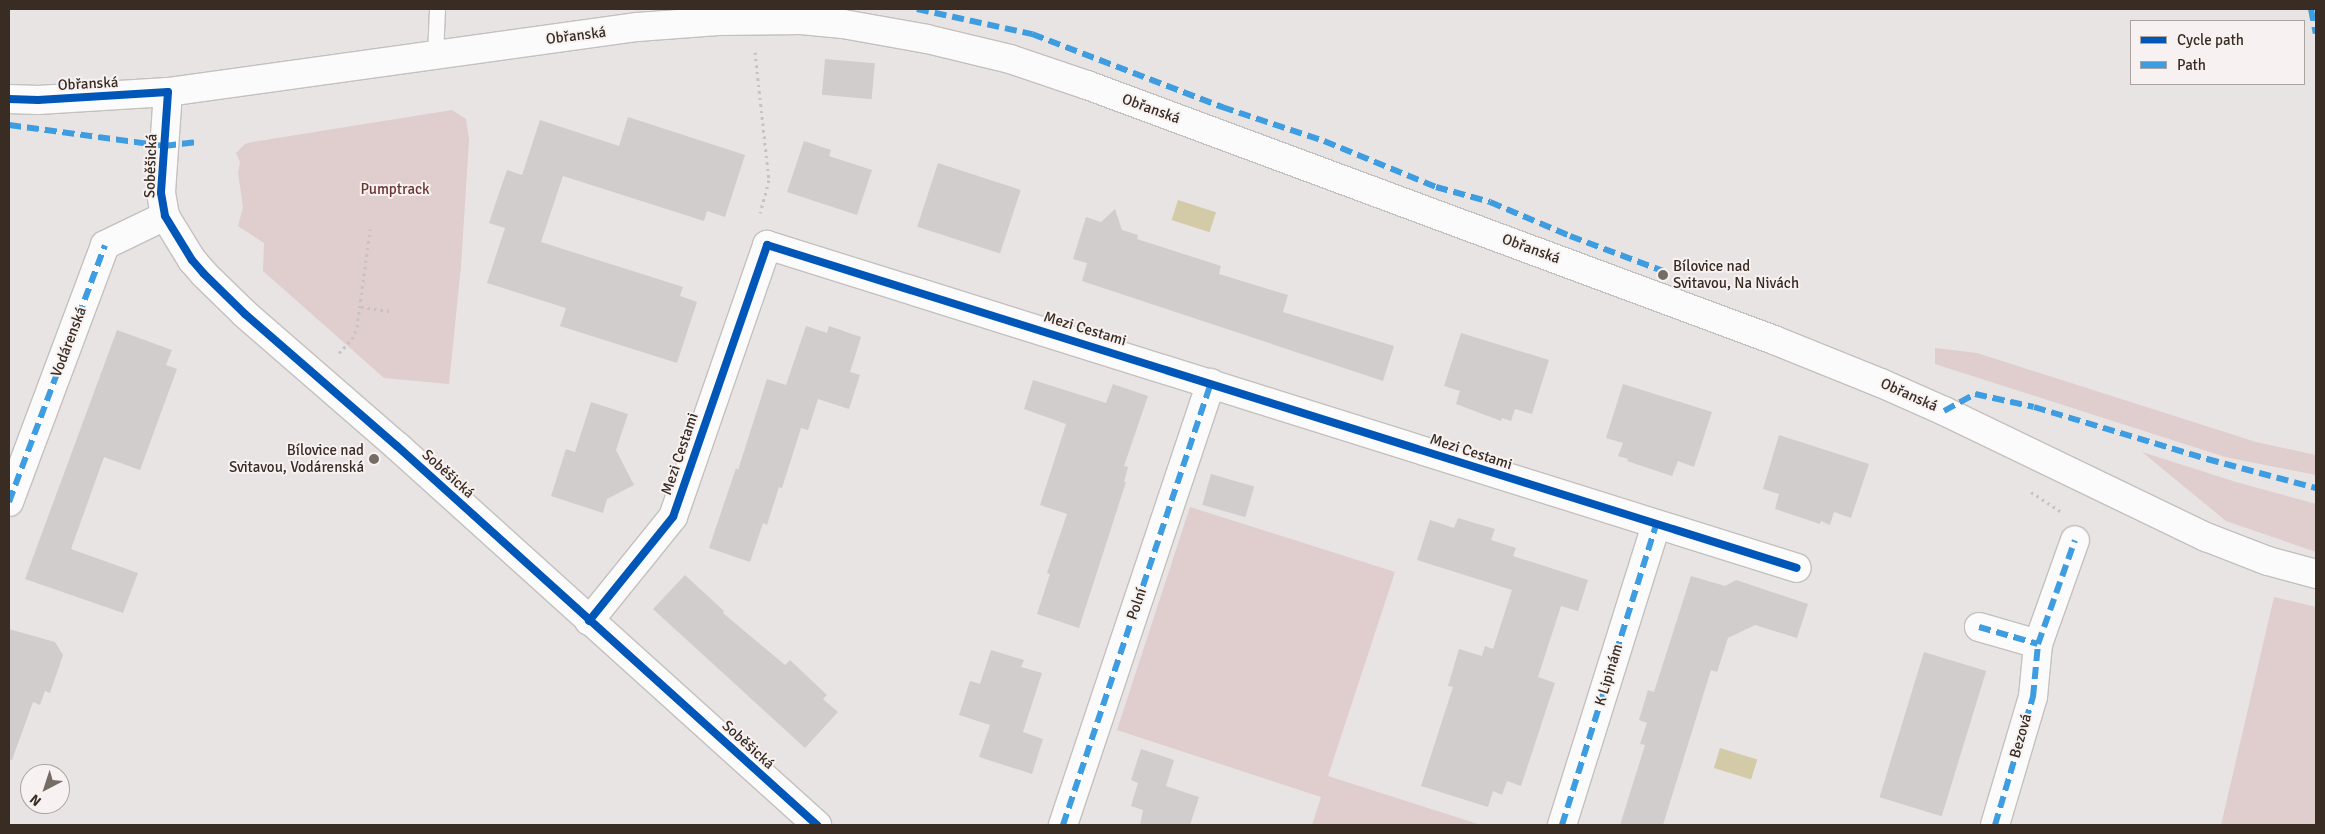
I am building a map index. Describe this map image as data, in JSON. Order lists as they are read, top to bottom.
{
  "streets": {
    "street": [
      "Obřanská",
      "Soběšická",
      "Mezi Cestami",
      "Vodárenská",
      "Polní",
      "K Lipinám",
      "Bezová"
    ]
  },
  "crossings": [
    ["Obřanská", "Soběšická"],
    ["Soběšická", "Mezi Cestami"],
    ["Soběšická", "Vodárenská"],
    ["Mezi Cestami", "Polní"],
    ["Mezi Cestami", "K Lipinám"]
  ],
  "parks": ["Pumptrack"],
  "places": ["Bílovice nad Svitavou, Na Nivách", "Bílovice nad Svitavou, Vodárenská"],
  "legend": ["Cycle path", "Path"],
  "north": "bottom left"
}
